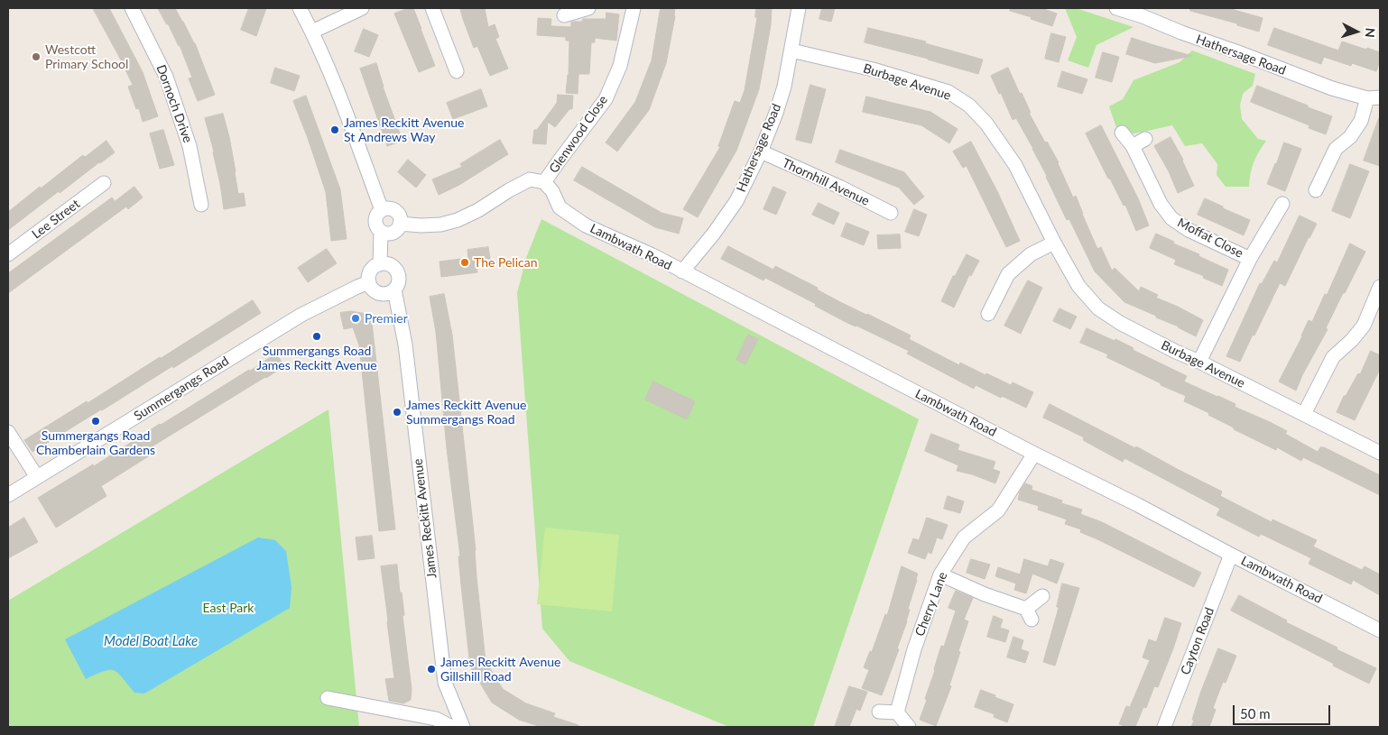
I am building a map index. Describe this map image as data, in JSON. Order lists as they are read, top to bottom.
{
  "streets": {
    "street": [
      "Hathersage Road",
      "Burbage Avenue",
      "Dornoch Drive",
      "Glenwood Close",
      "Thornhill Avenue",
      "Lee Street",
      "Moffat Close",
      "Lambwath Road",
      "Summergangs Road",
      "James Reckitt Avenue",
      "Cherry Lane",
      "Cayton Road"
    ]
  },
  "crossings": [
    ["Hathersage Road", "Burbage Avenue"],
    ["Hathersage Road", "Thornhill Avenue"],
    ["Hathersage Road", "Lambwath Road"],
    ["Burbage Avenue", "Moffat Close"],
    ["Glenwood Close", "Lambwath Road"],
    ["Lambwath Road", "Cherry Lane"],
    ["Lambwath Road", "Cayton Road"],
    ["Summergangs Road", "James Reckitt Avenue"]
  ],
  "water": ["Model Boat Lake"],
  "parks": ["East Park"],
  "places": [
    "Westcott Primary School",
    "James Reckitt Avenue St Andrews Way",
    "The Pelican",
    "Premier",
    "Summergangs Road James Reckitt Avenue",
    "James Reckitt Avenue Summergangs Road",
    "Summergangs Road Chamberlain Gardens",
    "James Reckitt Avenue Gillshill Road"
  ],
  "scale_bar": "50 m",
  "north": "right"
}
